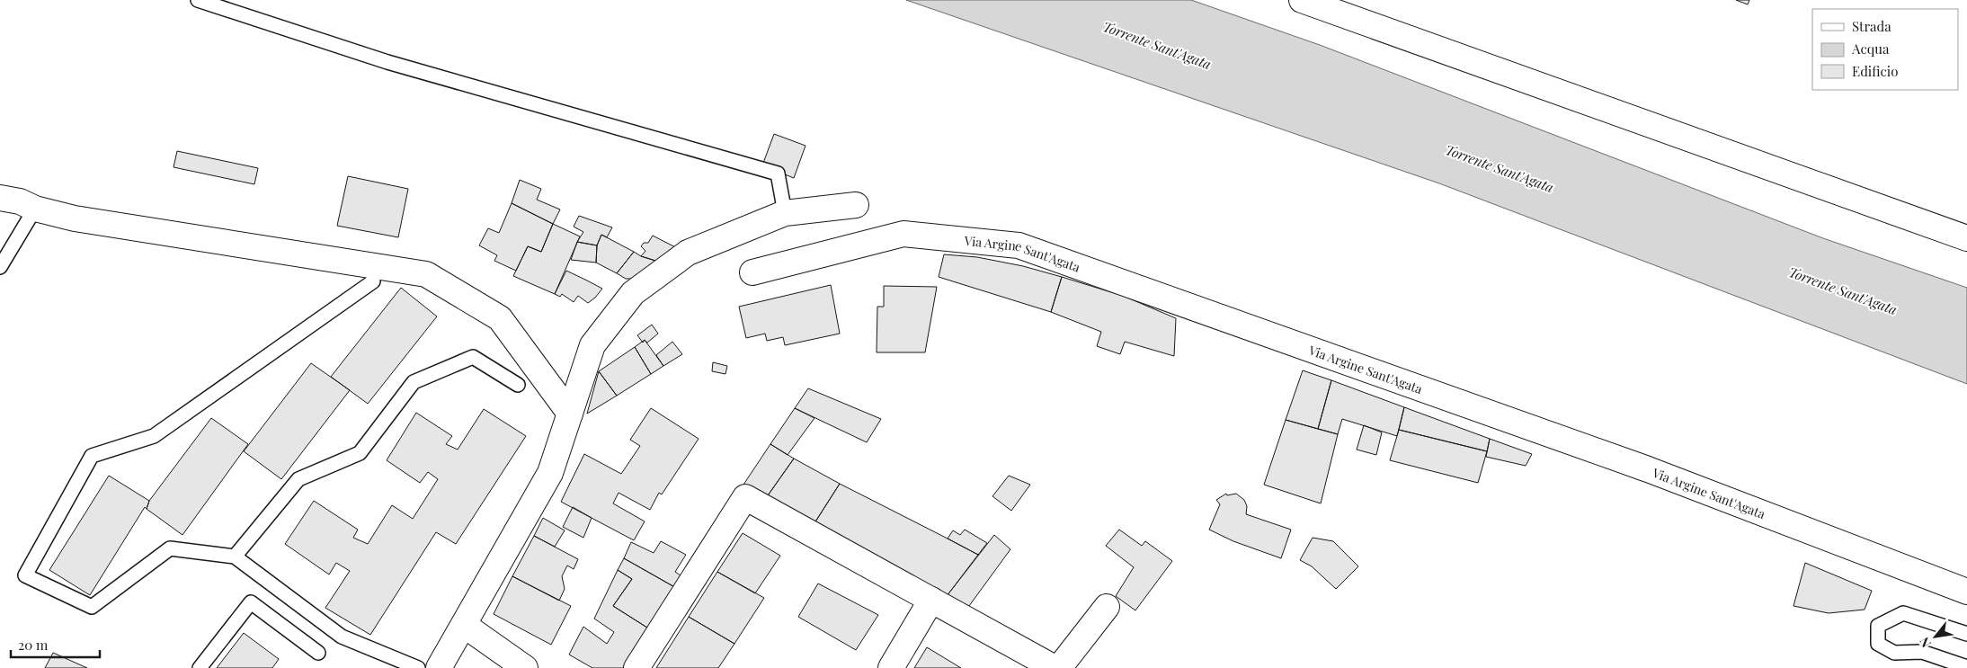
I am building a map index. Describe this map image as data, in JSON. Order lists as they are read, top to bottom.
{
  "streets": {
    "street": ["Via Argine Sant'Agata"]
  },
  "water": ["Torrente Sant'Agata"],
  "legend": ["Strada", "Acqua", "Edificio"],
  "scale_bar": "20 m",
  "north": "bottom left"
}
